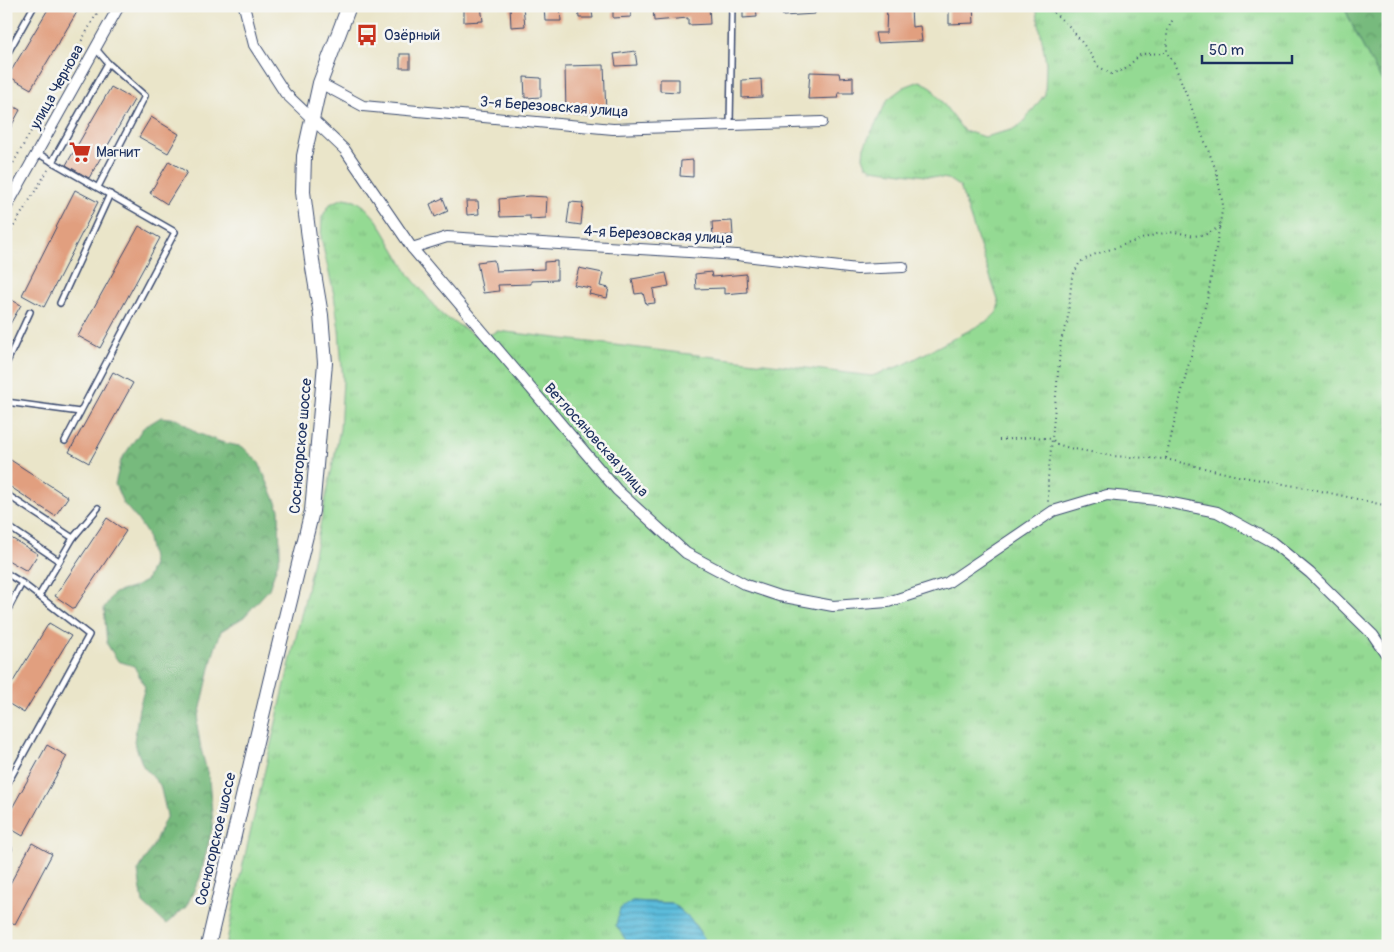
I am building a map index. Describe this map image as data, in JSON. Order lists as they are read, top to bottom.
{
  "streets": {
    "main road": ["Сосногорское шоссе"],
    "street": [
      "улица Чернова",
      "3-я Березовская улица",
      "4-я Березовская улица",
      "Ветлосяновская улица"
    ]
  },
  "crossings": [
    ["3-я Березовская улица", "Сосногорское шоссе"],
    ["4-я Березовская улица", "Ветлосяновская улица"],
    ["Ветлосяновская улица", "Сосногорское шоссе"]
  ],
  "places": {
    "bus stop": ["Озёрный"],
    "supermarket": ["Магнит"]
  },
  "scale_bar": "50 m"
}
